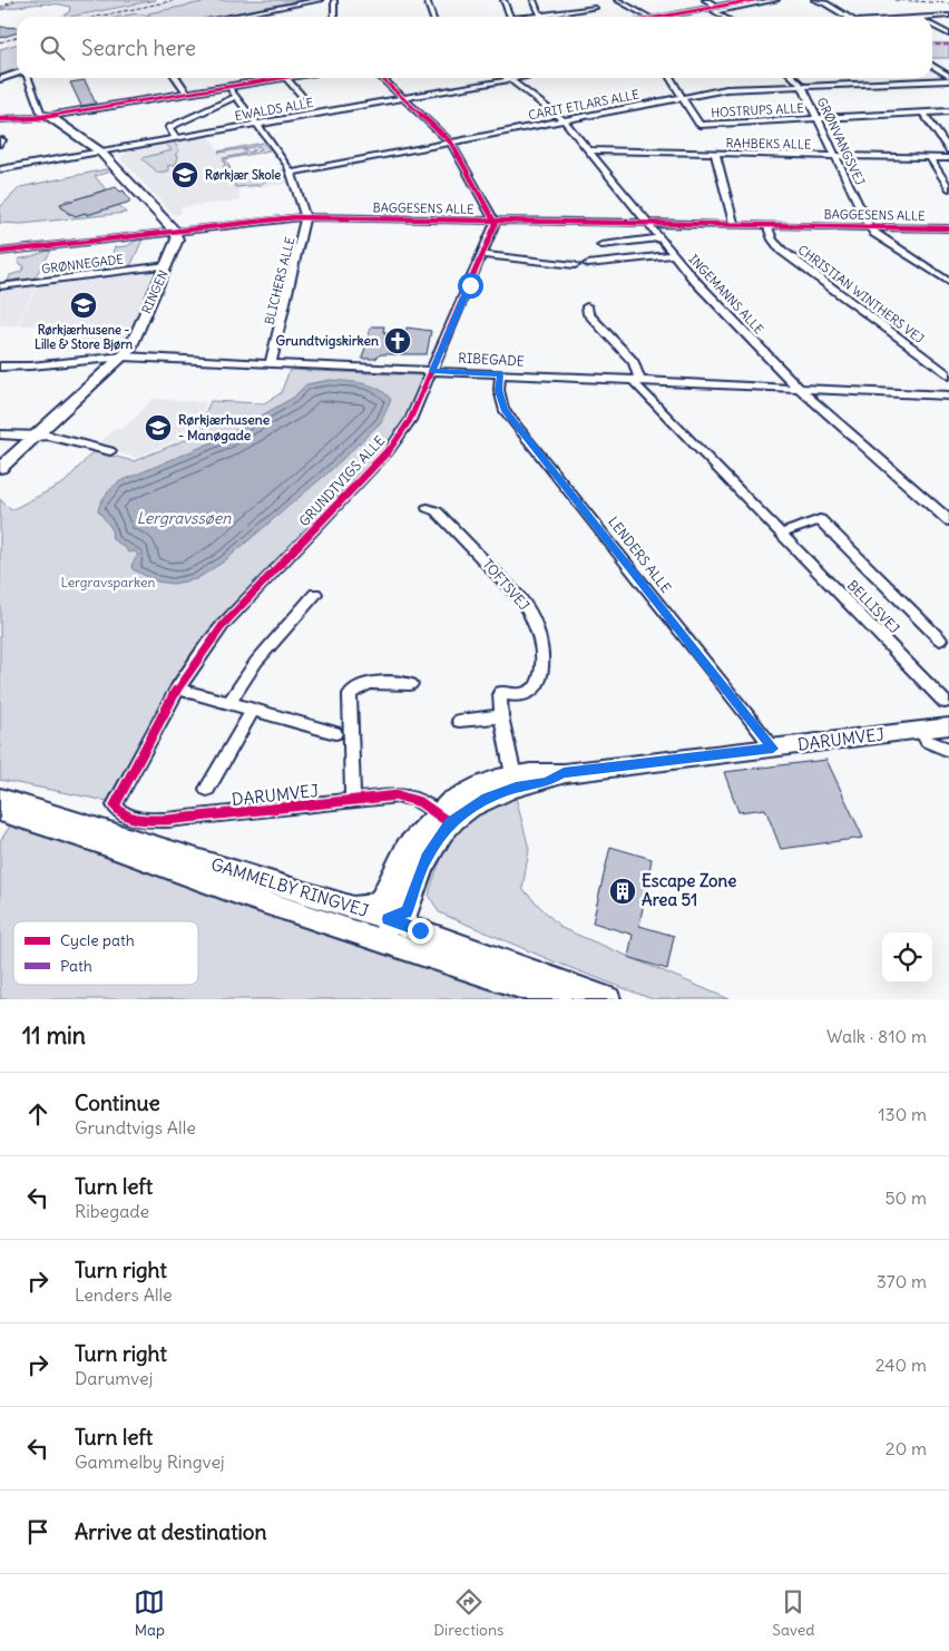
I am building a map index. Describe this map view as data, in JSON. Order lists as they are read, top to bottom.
{
  "streets": {
    "street": [
      "CARIT ETLARS ALLE",
      "EWALDS ALLE",
      "HOSTRUPS ALLE",
      "GRØNVANGSVEJ",
      "RAHBEKS ALLE",
      "BAGGESENS ALLE",
      "GRØNNEGADE",
      "BLICHERS ALLE",
      "RINGEN",
      "INGEMANNS ALLE",
      "CHRISTIAN WINTHERS VEJ",
      "RIBEGADE",
      "GRUNDTVIGS ALLE",
      "LENDERS ALLE",
      "TOFTSVEJ",
      "BELLISVEJ",
      "DARUMVEJ",
      "GAMMELBY RINGVEJ"
    ]
  },
  "crossings": [
    ["CARIT ETLARS ALLE", "HOSTRUPS ALLE"],
    ["CARIT ETLARS ALLE", "GRØNVANGSVEJ"],
    ["CARIT ETLARS ALLE", "INGEMANNS ALLE"],
    ["EWALDS ALLE", "INGEMANNS ALLE"],
    ["HOSTRUPS ALLE", "GRØNVANGSVEJ"],
    ["GRØNVANGSVEJ", "RAHBEKS ALLE"],
    ["GRØNVANGSVEJ", "BAGGESENS ALLE"],
    ["RAHBEKS ALLE", "INGEMANNS ALLE"],
    ["BAGGESENS ALLE", "BLICHERS ALLE"],
    ["BAGGESENS ALLE", "RINGEN"],
    ["BAGGESENS ALLE", "INGEMANNS ALLE"],
    ["BAGGESENS ALLE", "CHRISTIAN WINTHERS VEJ"],
    ["BAGGESENS ALLE", "GRUNDTVIGS ALLE"],
    ["GRØNNEGADE", "RINGEN"],
    ["BLICHERS ALLE", "RIBEGADE"],
    ["RINGEN", "RIBEGADE"],
    ["INGEMANNS ALLE", "RIBEGADE"],
    ["RIBEGADE", "GRUNDTVIGS ALLE"],
    ["RIBEGADE", "LENDERS ALLE"],
    ["RIBEGADE", "BELLISVEJ"],
    ["GRUNDTVIGS ALLE", "DARUMVEJ"],
    ["LENDERS ALLE", "DARUMVEJ"],
    ["TOFTSVEJ", "DARUMVEJ"],
    ["DARUMVEJ", "GAMMELBY RINGVEJ"]
  ],
  "water": ["Lergravssøen"],
  "parks": ["Lergravsparken"],
  "places": {
    "school or university": ["Rørkjær Skole", "Rørkjærhusene - Lille & Store Bjørn", "Rørkjærhusene - Manøgade"],
    "church": ["Grundtvigskirken"],
    "building": ["Escape Zone Area 51"]
  },
  "legend": ["Cycle path", "Path"],
  "page": {
    "search": "Search here",
    "heading": ["11 min", "Walk · 810 m"],
    "list": [
      ["Continue", "Grundtvigs Alle", "130 m"],
      ["Turn left", "Ribegade", "50 m"],
      ["Turn right", "Lenders Alle", "370 m"],
      ["Turn right", "Darumvej", "240 m"],
      ["Turn left", "Gammelby Ringvej", "20 m"],
      "Arrive at destination"
    ],
    "nav": ["Map", "Directions", "Saved"]
  }
}
